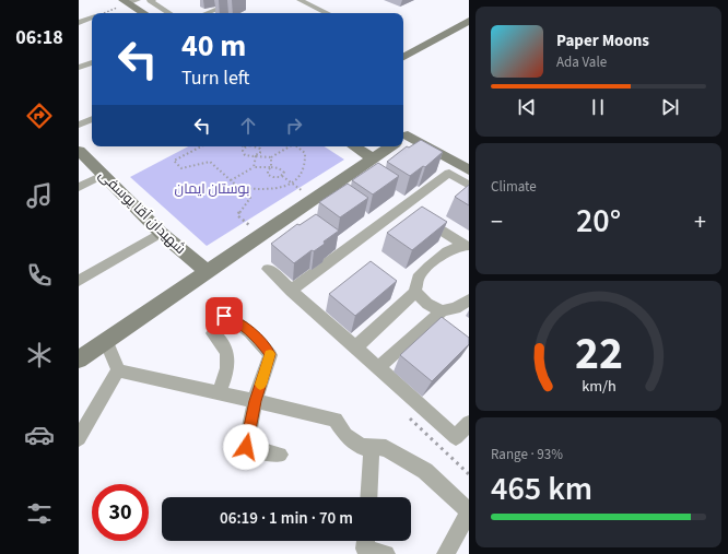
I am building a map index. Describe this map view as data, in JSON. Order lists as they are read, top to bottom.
{
  "streets": {
    "street": ["شهیدان آقا یوسفی"]
  },
  "parks": ["بوستان ایمان"],
  "page": {
    "tabs": "06:18",
    "turn": ["40 m", "Turn left"],
    "song": ["Paper Moons", "Ada Vale"],
    "tile": [
      "Climate",
      ["Range · 93%", "465 km"]
    ],
    "heat": ["−", "20°", "+"],
    "limit": "30",
    "trip": "06:19 · 1 min · 70 m",
    "gauge": ["22", "km/h"]
  }
}
